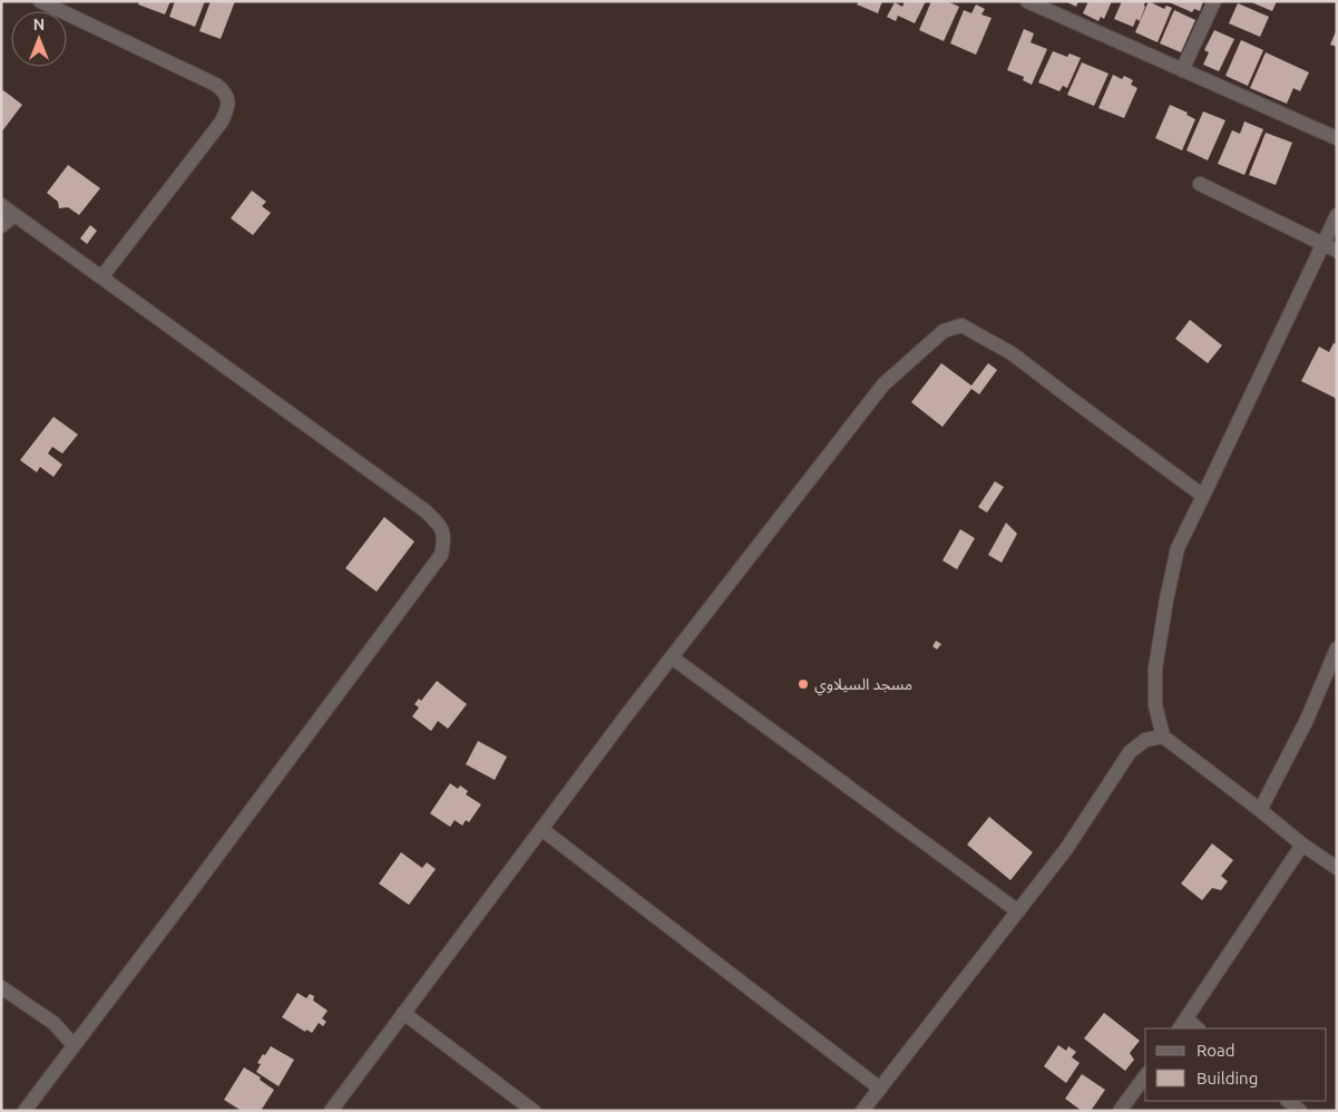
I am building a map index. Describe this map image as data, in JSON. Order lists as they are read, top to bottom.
{
  "places": ["مسجد السيلاوي"],
  "legend": ["Road", "Building"],
  "north": "top"
}
